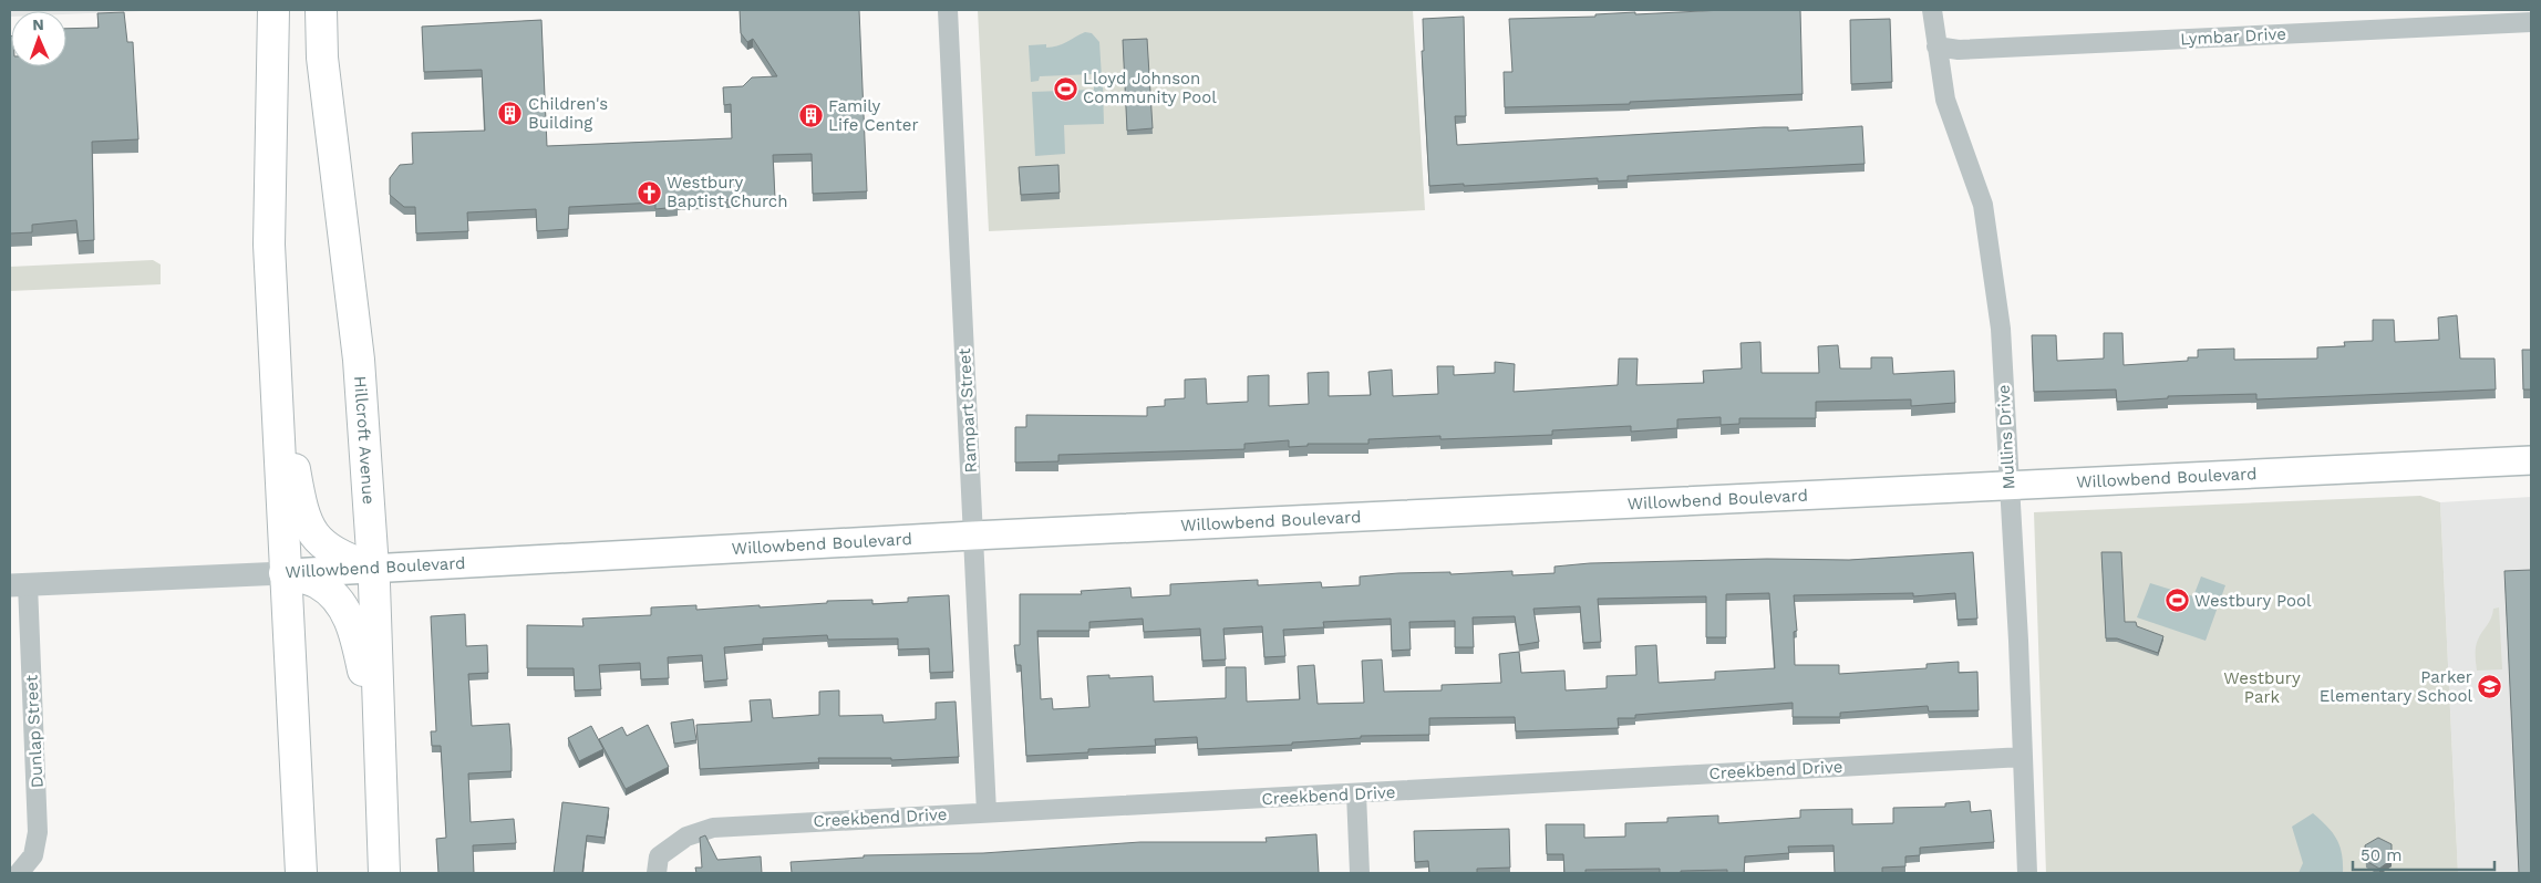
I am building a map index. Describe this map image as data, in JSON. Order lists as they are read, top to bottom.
{
  "streets": {
    "main road": ["Hillcroft Avenue", "Willowbend Boulevard"],
    "street": [
      "Lymbar Drive",
      "Rampart Street",
      "Mullins Drive",
      "Dunlap Street",
      "Creekbend Drive"
    ]
  },
  "crossings": [
    ["Lymbar Drive", "Mullins Drive"],
    ["Rampart Street", "Willowbend Boulevard"],
    ["Rampart Street", "Creekbend Drive"],
    ["Mullins Drive", "Willowbend Boulevard"],
    ["Mullins Drive", "Creekbend Drive"],
    ["Hillcroft Avenue", "Willowbend Boulevard"],
    ["Willowbend Boulevard", "Dunlap Street"]
  ],
  "parks": ["Westbury Park"],
  "places": {
    "sports": ["Lloyd Johnson Community Pool", "Westbury Pool"],
    "building": ["Children's Building", "Family Life Center"],
    "church": ["Westbury Baptist Church"],
    "school or university": ["Parker Elementary School"]
  },
  "scale_bar": "50 m",
  "north": "top"
}
